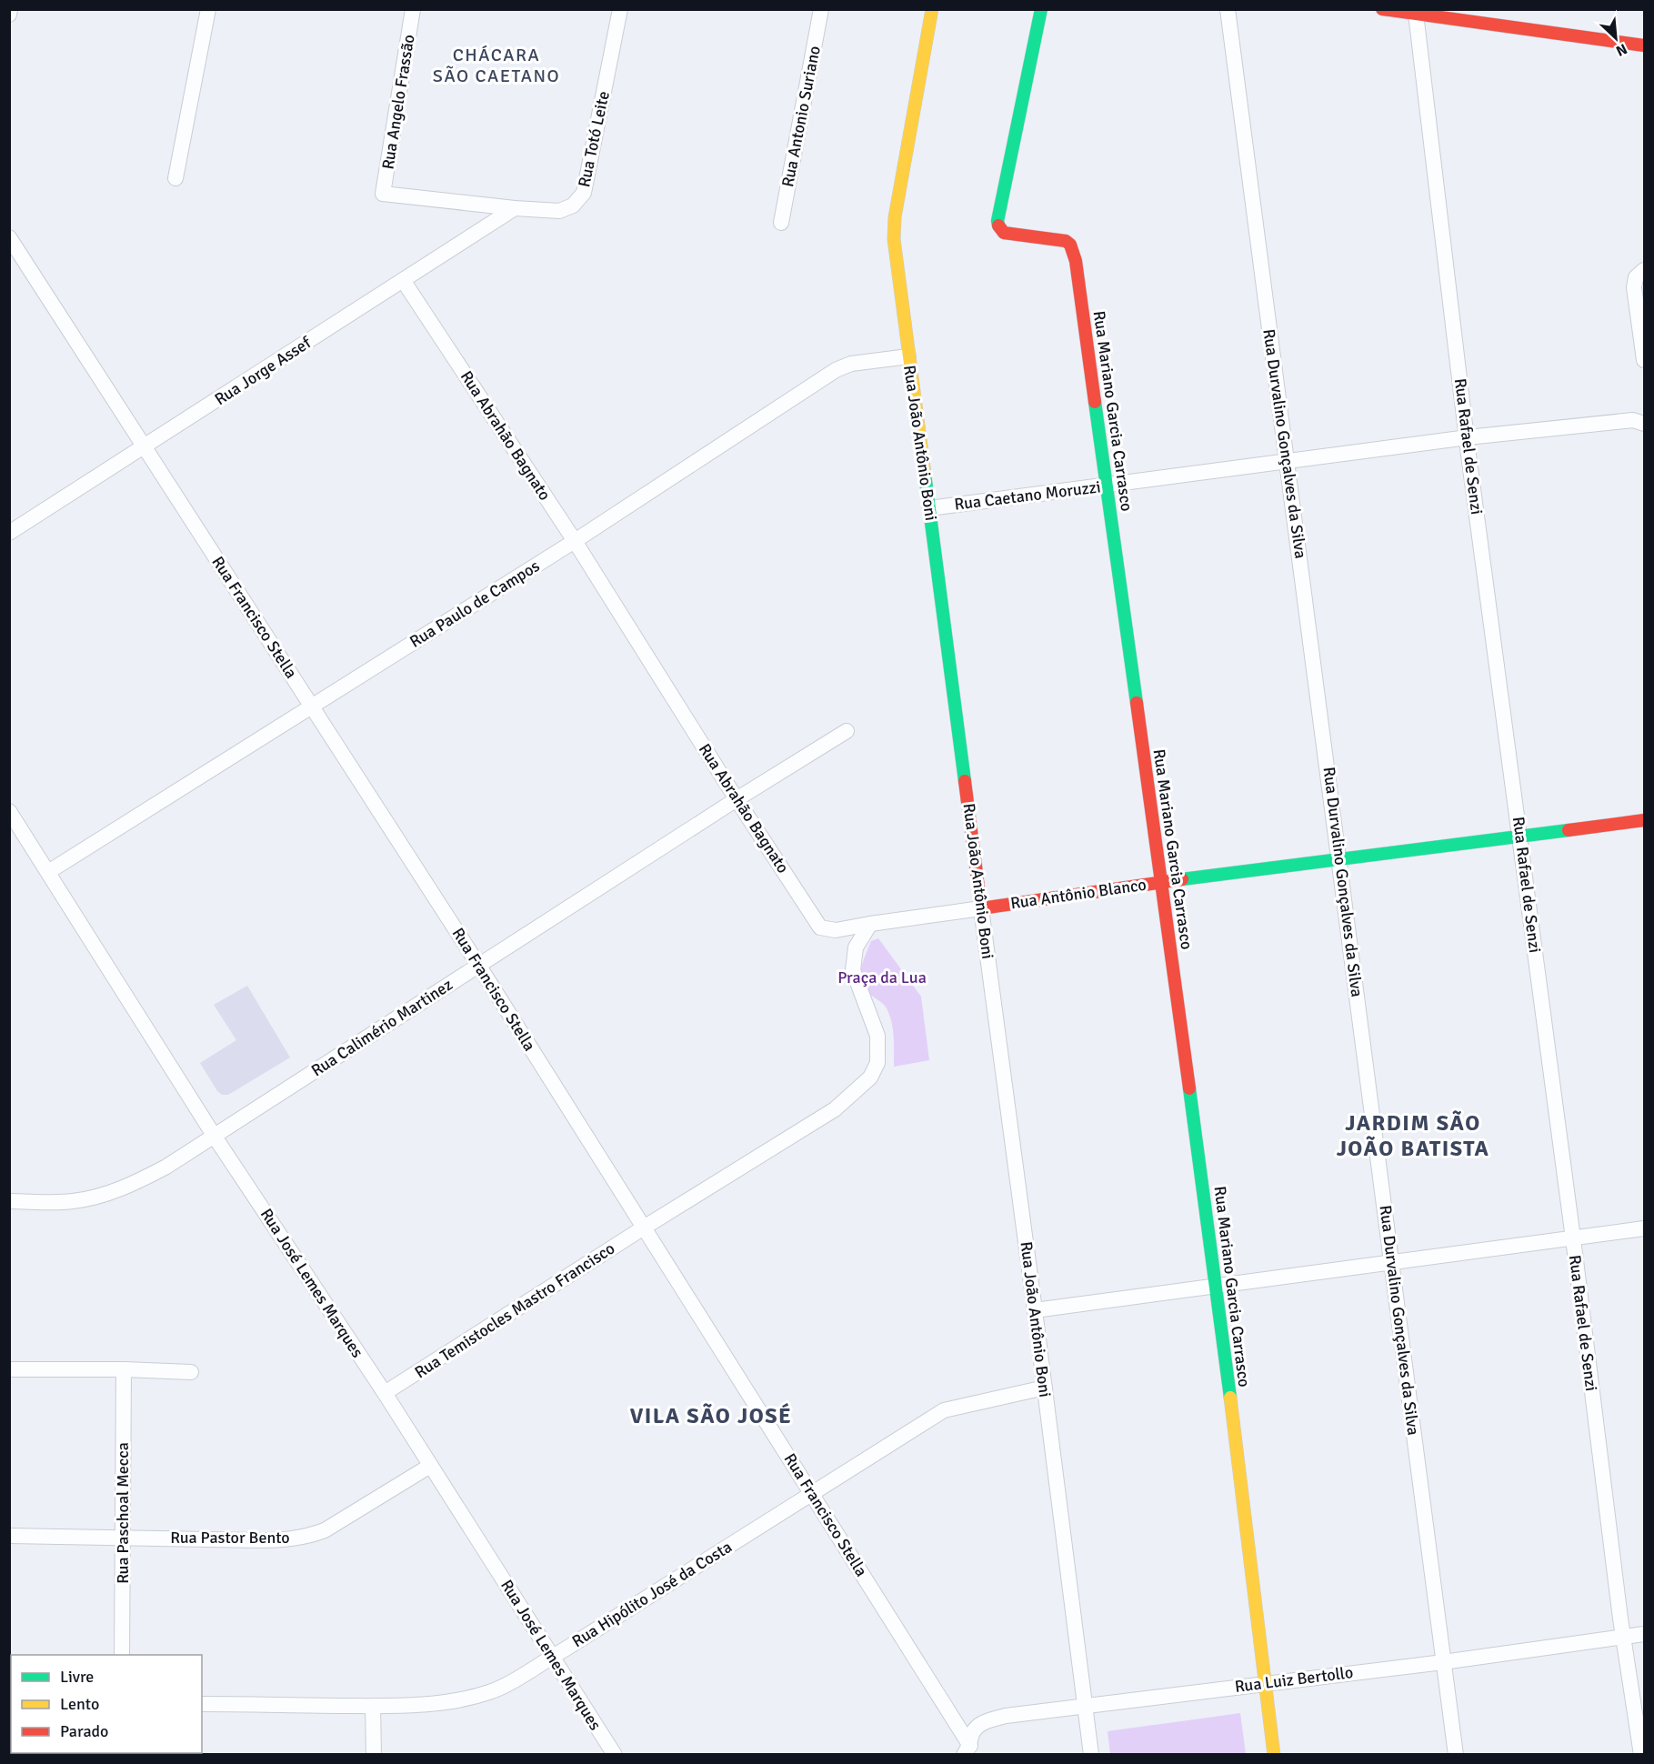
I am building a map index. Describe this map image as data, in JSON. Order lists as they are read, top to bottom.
{
  "streets": {
    "street": [
      "Rua Angelo Frassão",
      "Rua Antonio Suriano",
      "Rua Totó Leite",
      "Rua Jorge Assef",
      "Rua Mariano Garcia Carrasco",
      "Rua Abrahão Bagnato",
      "Rua João Antônio Boni",
      "Rua Durvalino Gonçalves da Silva",
      "Rua Rafael de Senzi",
      "Rua Caetano Moruzzi",
      "Rua Paulo de Campos",
      "Rua Francisco Stella",
      "Rua Antônio Blanco",
      "Rua Calimério Martinez",
      "Rua José Lemes Marques",
      "Rua Temistocles Mastro Francisco",
      "Rua Paschoal Mecca",
      "Rua Pastor Bento",
      "Rua Hipólito José da Costa",
      "Rua Luiz Bertollo"
    ]
  },
  "crossings": [
    ["Rua Angelo Frassão", "Rua Totó Leite"],
    ["Rua Totó Leite", "Rua Jorge Assef"],
    ["Rua Jorge Assef", "Rua Abrahão Bagnato"],
    ["Rua Jorge Assef", "Rua Francisco Stella"],
    ["Rua Mariano Garcia Carrasco", "Rua Caetano Moruzzi"],
    ["Rua Mariano Garcia Carrasco", "Rua Antônio Blanco"],
    ["Rua Mariano Garcia Carrasco", "Rua Luiz Bertollo"],
    ["Rua Abrahão Bagnato", "Rua Paulo de Campos"],
    ["Rua Abrahão Bagnato", "Rua Antônio Blanco"],
    ["Rua Abrahão Bagnato", "Rua Calimério Martinez"],
    ["Rua João Antônio Boni", "Rua Caetano Moruzzi"],
    ["Rua João Antônio Boni", "Rua Paulo de Campos"],
    ["Rua João Antônio Boni", "Rua Antônio Blanco"],
    ["Rua João Antônio Boni", "Rua Hipólito José da Costa"],
    ["Rua João Antônio Boni", "Rua Luiz Bertollo"],
    ["Rua Durvalino Gonçalves da Silva", "Rua Caetano Moruzzi"],
    ["Rua Durvalino Gonçalves da Silva", "Rua Antônio Blanco"],
    ["Rua Durvalino Gonçalves da Silva", "Rua Luiz Bertollo"],
    ["Rua Rafael de Senzi", "Rua Caetano Moruzzi"],
    ["Rua Rafael de Senzi", "Rua Antônio Blanco"],
    ["Rua Rafael de Senzi", "Rua Luiz Bertollo"],
    ["Rua Paulo de Campos", "Rua Francisco Stella"],
    ["Rua Paulo de Campos", "Rua José Lemes Marques"],
    ["Rua Francisco Stella", "Rua Calimério Martinez"],
    ["Rua Francisco Stella", "Rua Temistocles Mastro Francisco"],
    ["Rua Francisco Stella", "Rua Hipólito José da Costa"],
    ["Rua Francisco Stella", "Rua Luiz Bertollo"],
    ["Rua Calimério Martinez", "Rua José Lemes Marques"],
    ["Rua José Lemes Marques", "Rua Temistocles Mastro Francisco"],
    ["Rua José Lemes Marques", "Rua Pastor Bento"],
    ["Rua José Lemes Marques", "Rua Hipólito José da Costa"],
    ["Rua Paschoal Mecca", "Rua Pastor Bento"]
  ],
  "districts": ["CHÁCARA SÃO CAETANO", "JARDIM SÃO JOÃO BATISTA", "VILA SÃO JOSÉ"],
  "parks": ["Praça da Lua"],
  "legend": ["Livre", "Lento", "Parado"],
  "north": "bottom right"
}
